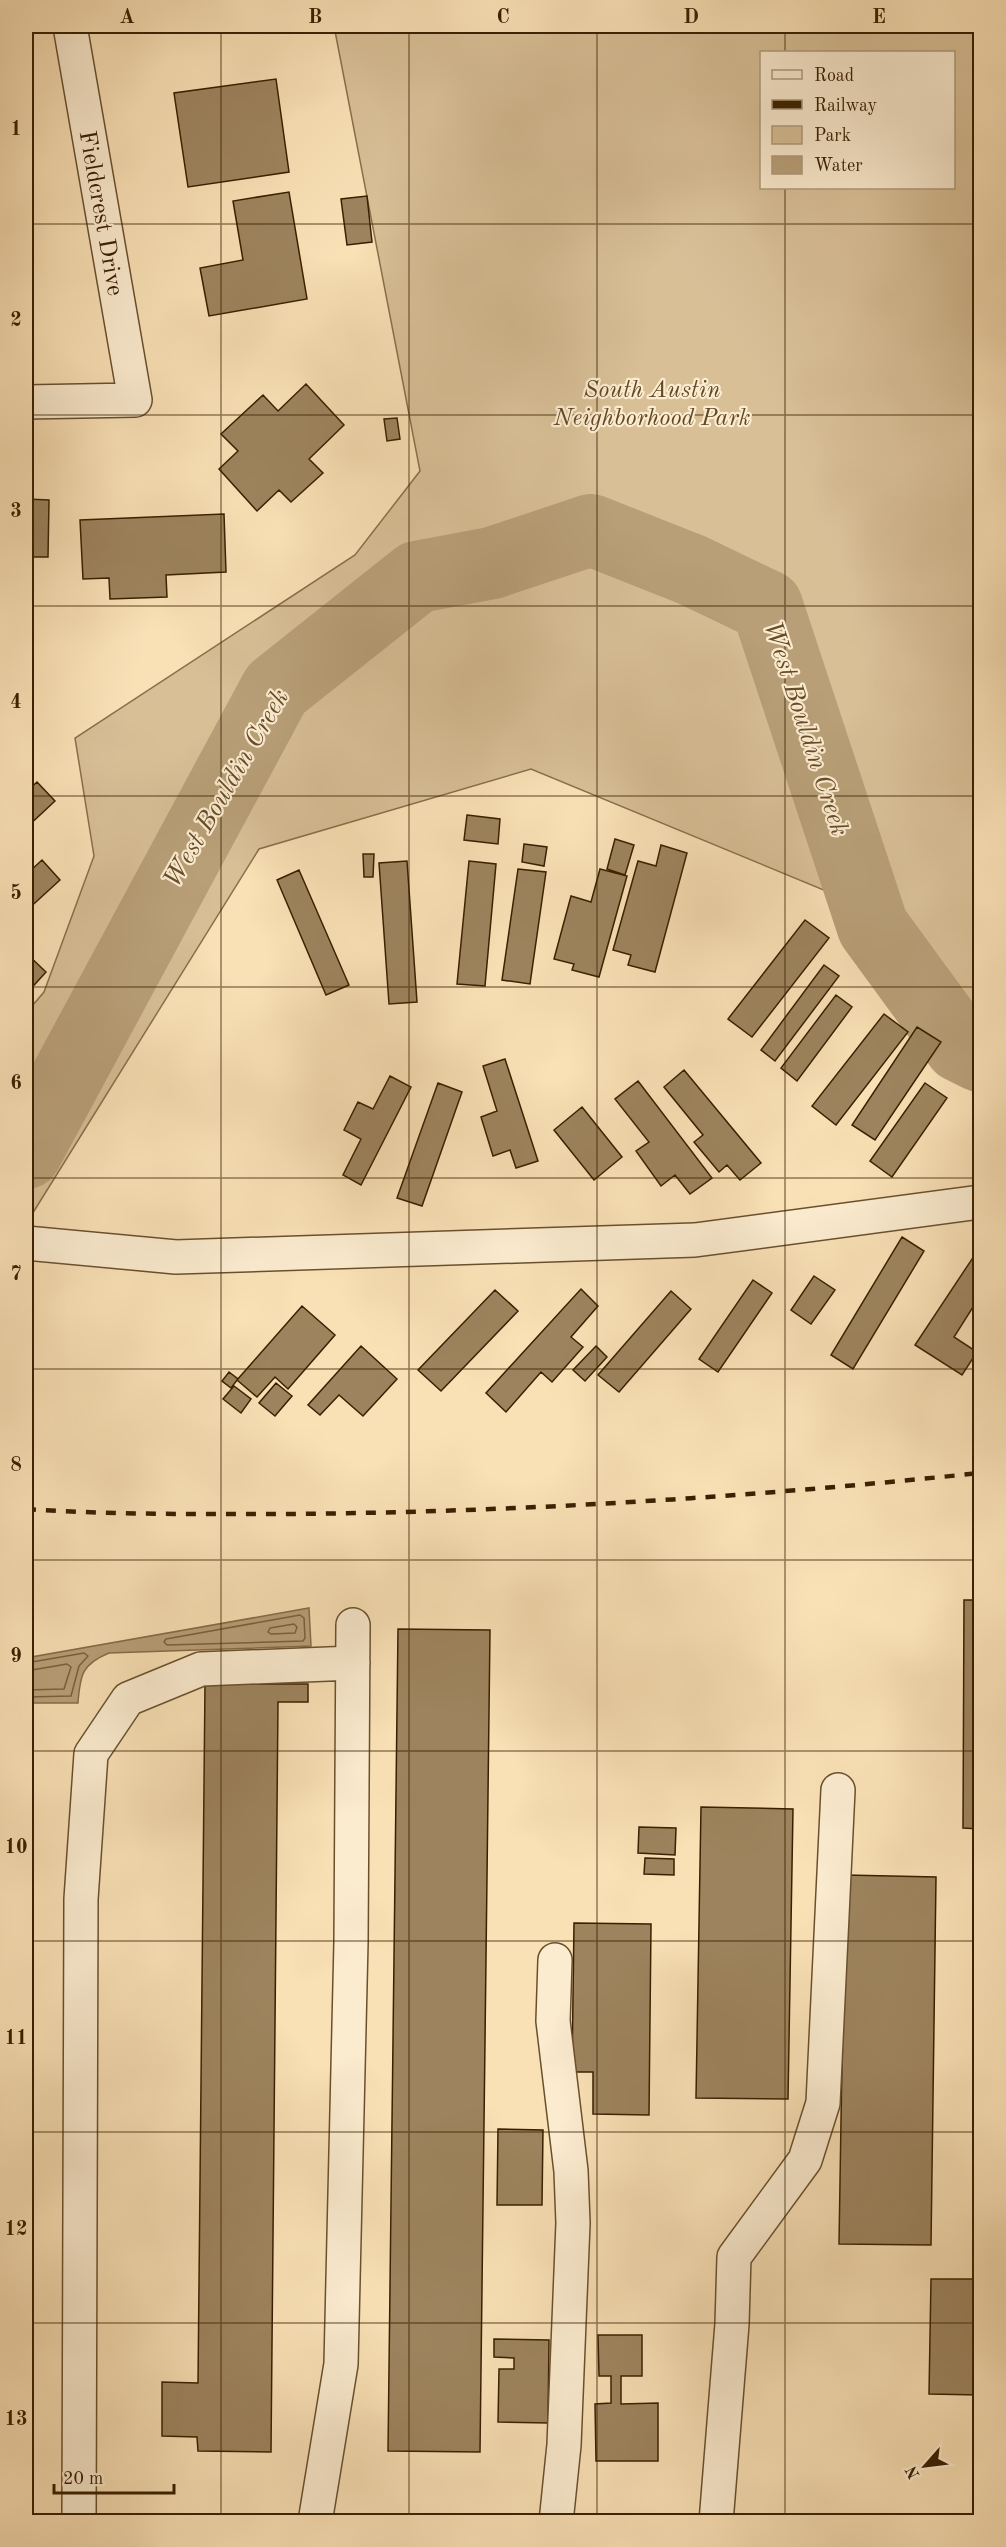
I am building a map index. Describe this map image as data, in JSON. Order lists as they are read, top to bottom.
{
  "streets": {
    "street": ["Fieldcrest Drive"]
  },
  "water": ["West Bouldin Creek"],
  "parks": ["South Austin Neighborhood Park"],
  "legend": [
    "Road",
    "Railway",
    "Park",
    "Water"
  ],
  "scale_bar": "20 m",
  "north": "bottom left",
  "grid": {
    "columns": [
      "A",
      "B",
      "C",
      "D",
      "E"
    ],
    "rows": [
      "1",
      "2",
      "3",
      "4",
      "5",
      "6",
      "7",
      "8",
      "9",
      "10",
      "11",
      "12",
      "13"
    ]
  }
}
